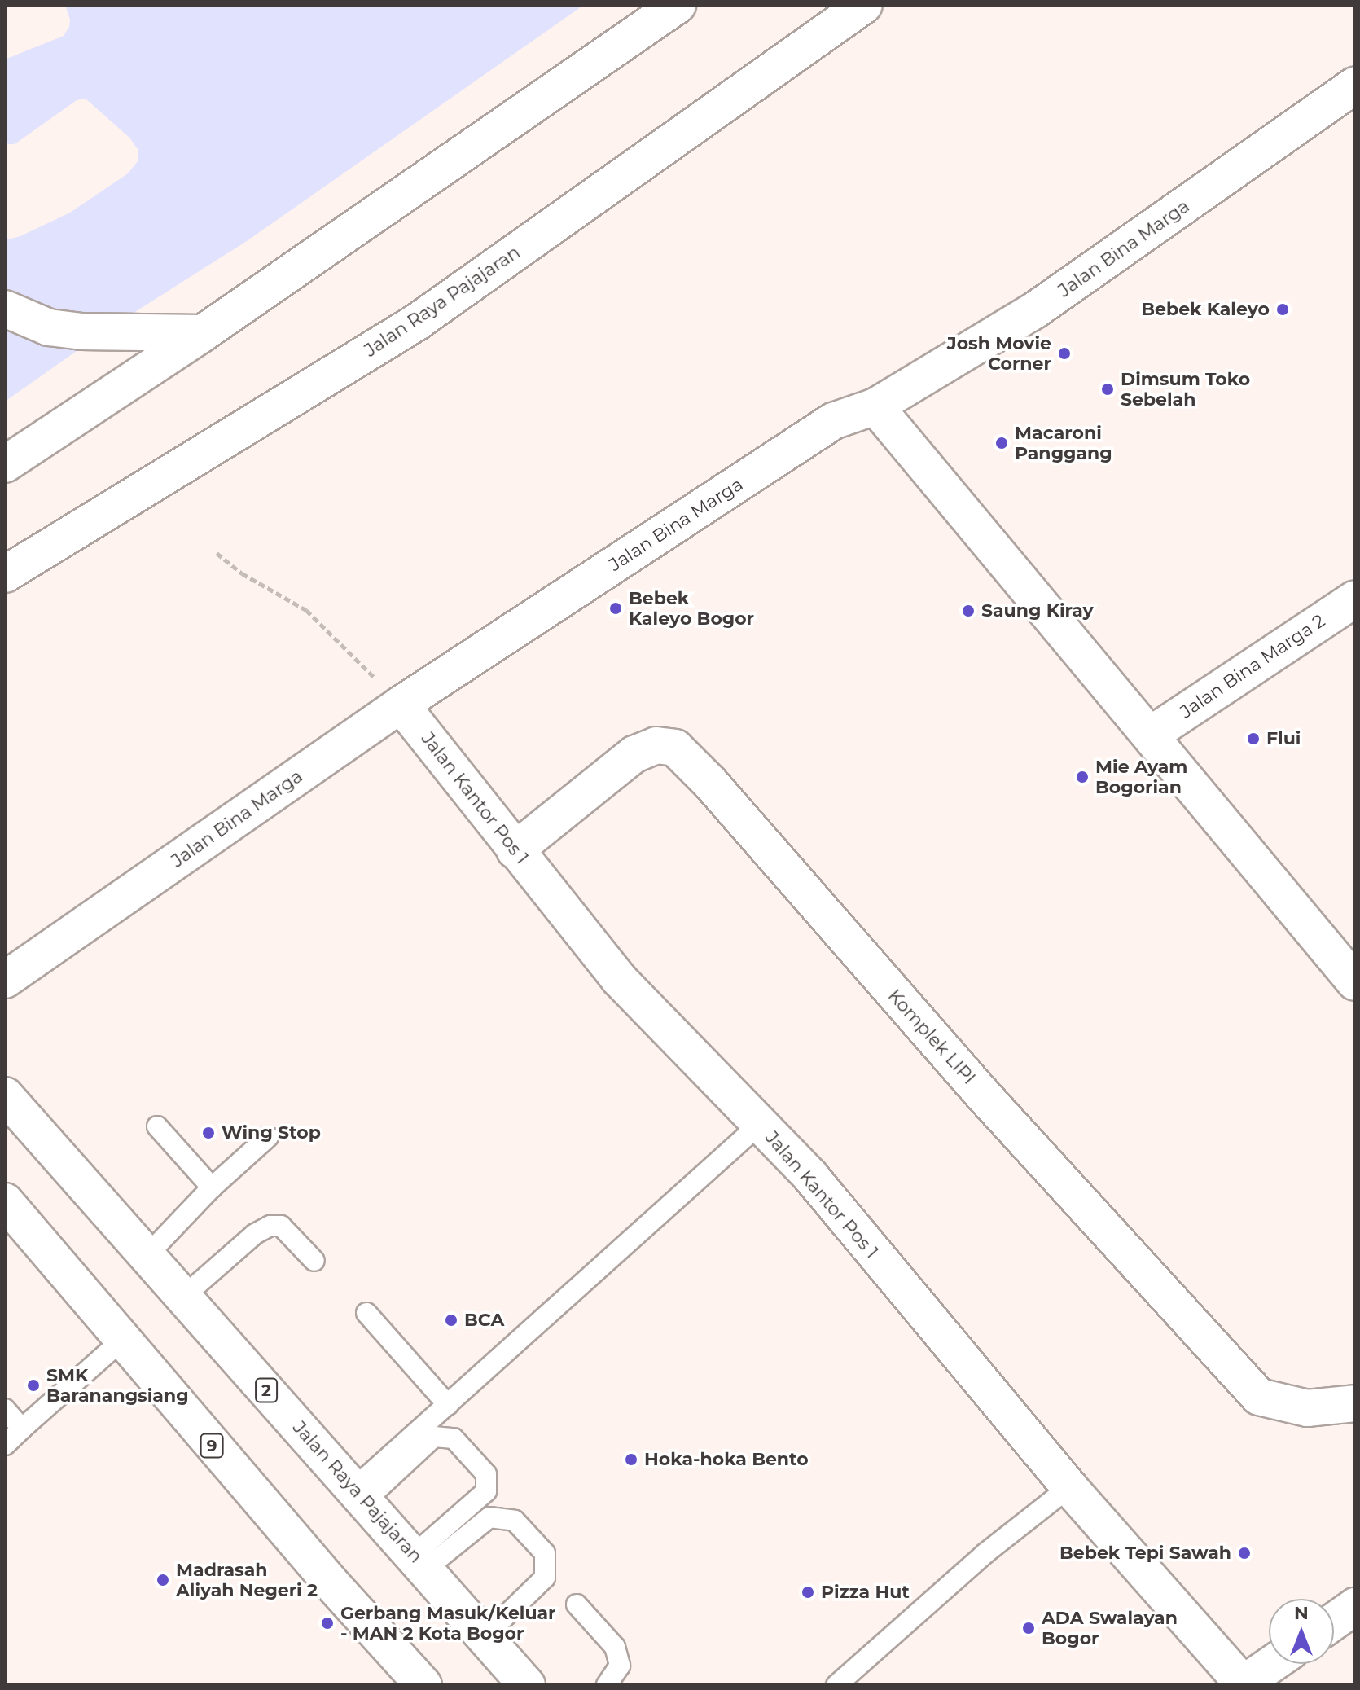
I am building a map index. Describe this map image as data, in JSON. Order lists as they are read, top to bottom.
{
  "streets": {
    "main road": [
      "Jalan Bina Marga",
      "Jalan Raya Pajajaran",
      "Jalan Bina Marga 2",
      "Jalan Kantor Pos 1",
      "Komplek LIPI",
      "2",
      "9"
    ]
  },
  "crossings": [
    ["Jalan Bina Marga", "Jalan Kantor Pos 1"],
    ["Jalan Kantor Pos 1", "Komplek LIPI"]
  ],
  "places": [
    "Bebek Kaleyo",
    "Josh Movie Corner",
    "Dimsum Toko Sebelah",
    "Macaroni Panggang",
    "Bebek Kaleyo Bogor",
    "Saung Kiray",
    "Flui",
    "Mie Ayam Bogorian",
    "Wing Stop",
    "BCA",
    "SMK Baranangsiang",
    "Hoka-hoka Bento",
    "Bebek Tepi Sawah",
    "Madrasah Aliyah Negeri 2",
    "Pizza Hut",
    "Gerbang Masuk/Keluar - MAN 2 Kota Bogor",
    "ADA Swalayan Bogor"
  ],
  "north": "top"
}
